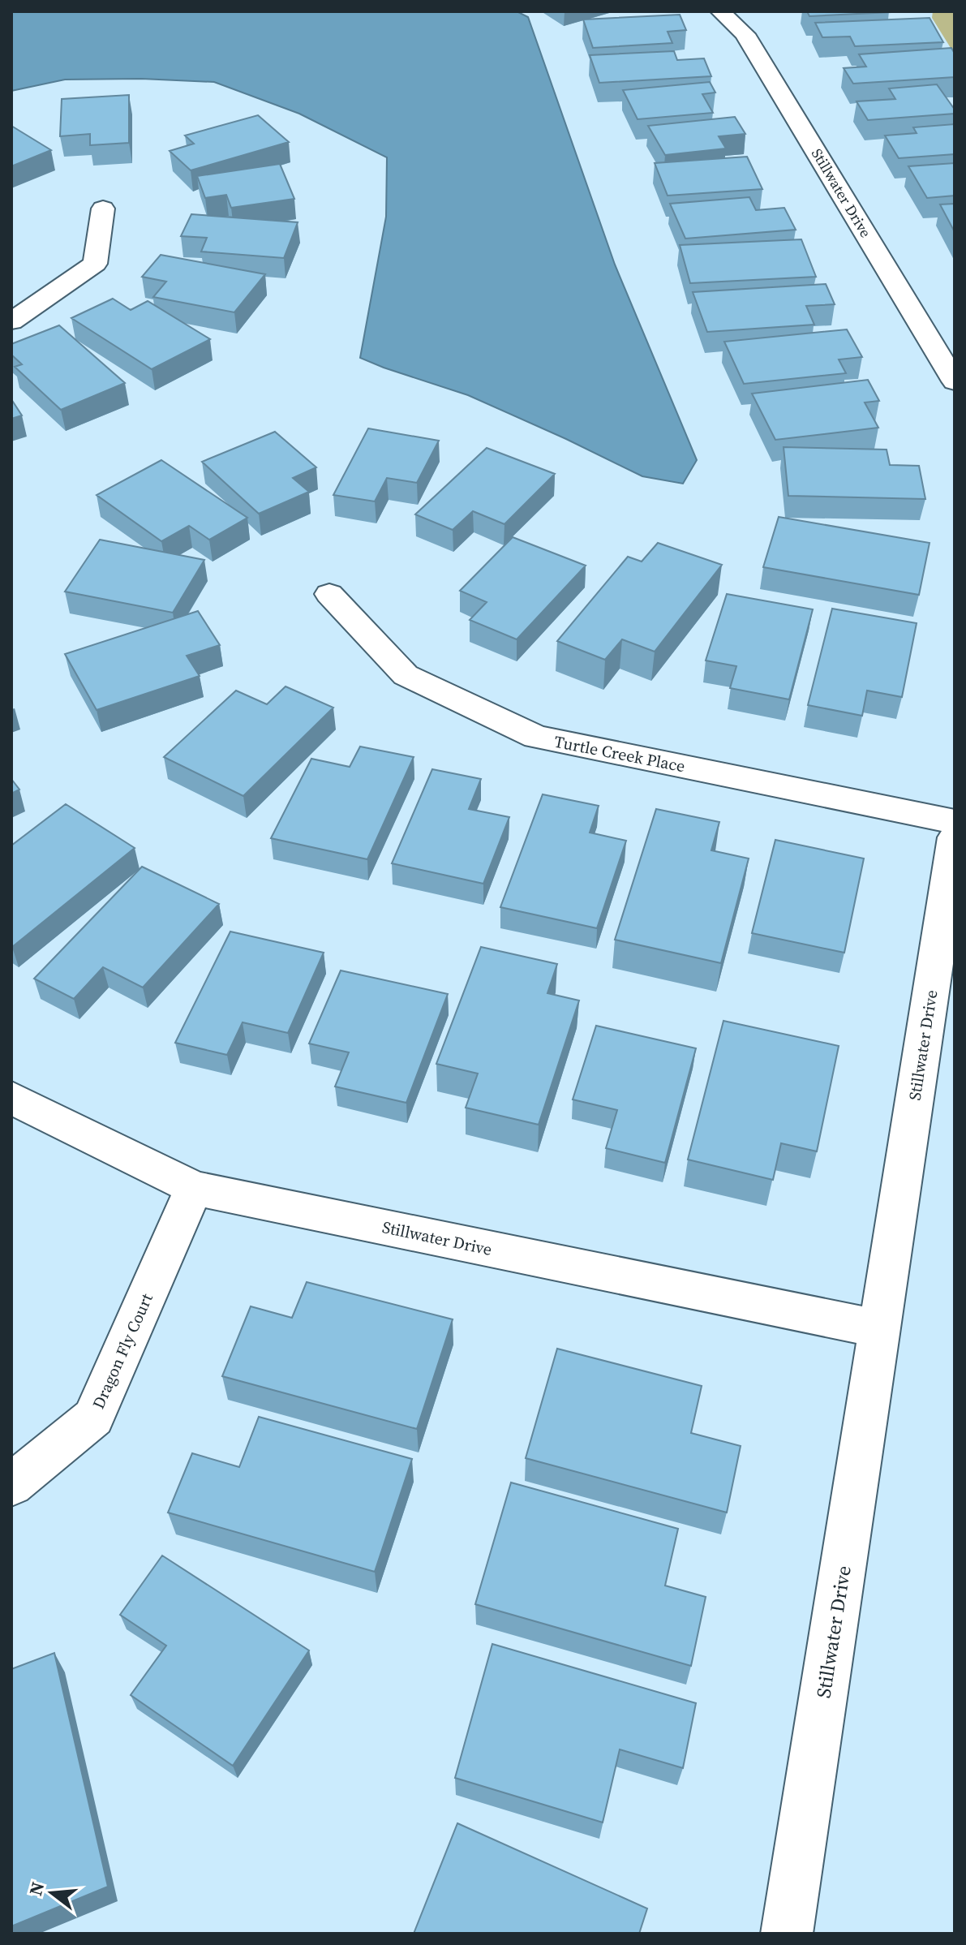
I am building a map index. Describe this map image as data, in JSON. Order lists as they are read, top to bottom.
{
  "streets": {
    "street": ["Stillwater Drive", "Turtle Creek Place", "Dragon Fly Court"]
  },
  "crossings": [
    ["Stillwater Drive", "Dragon Fly Court"]
  ],
  "north": "left"
}
